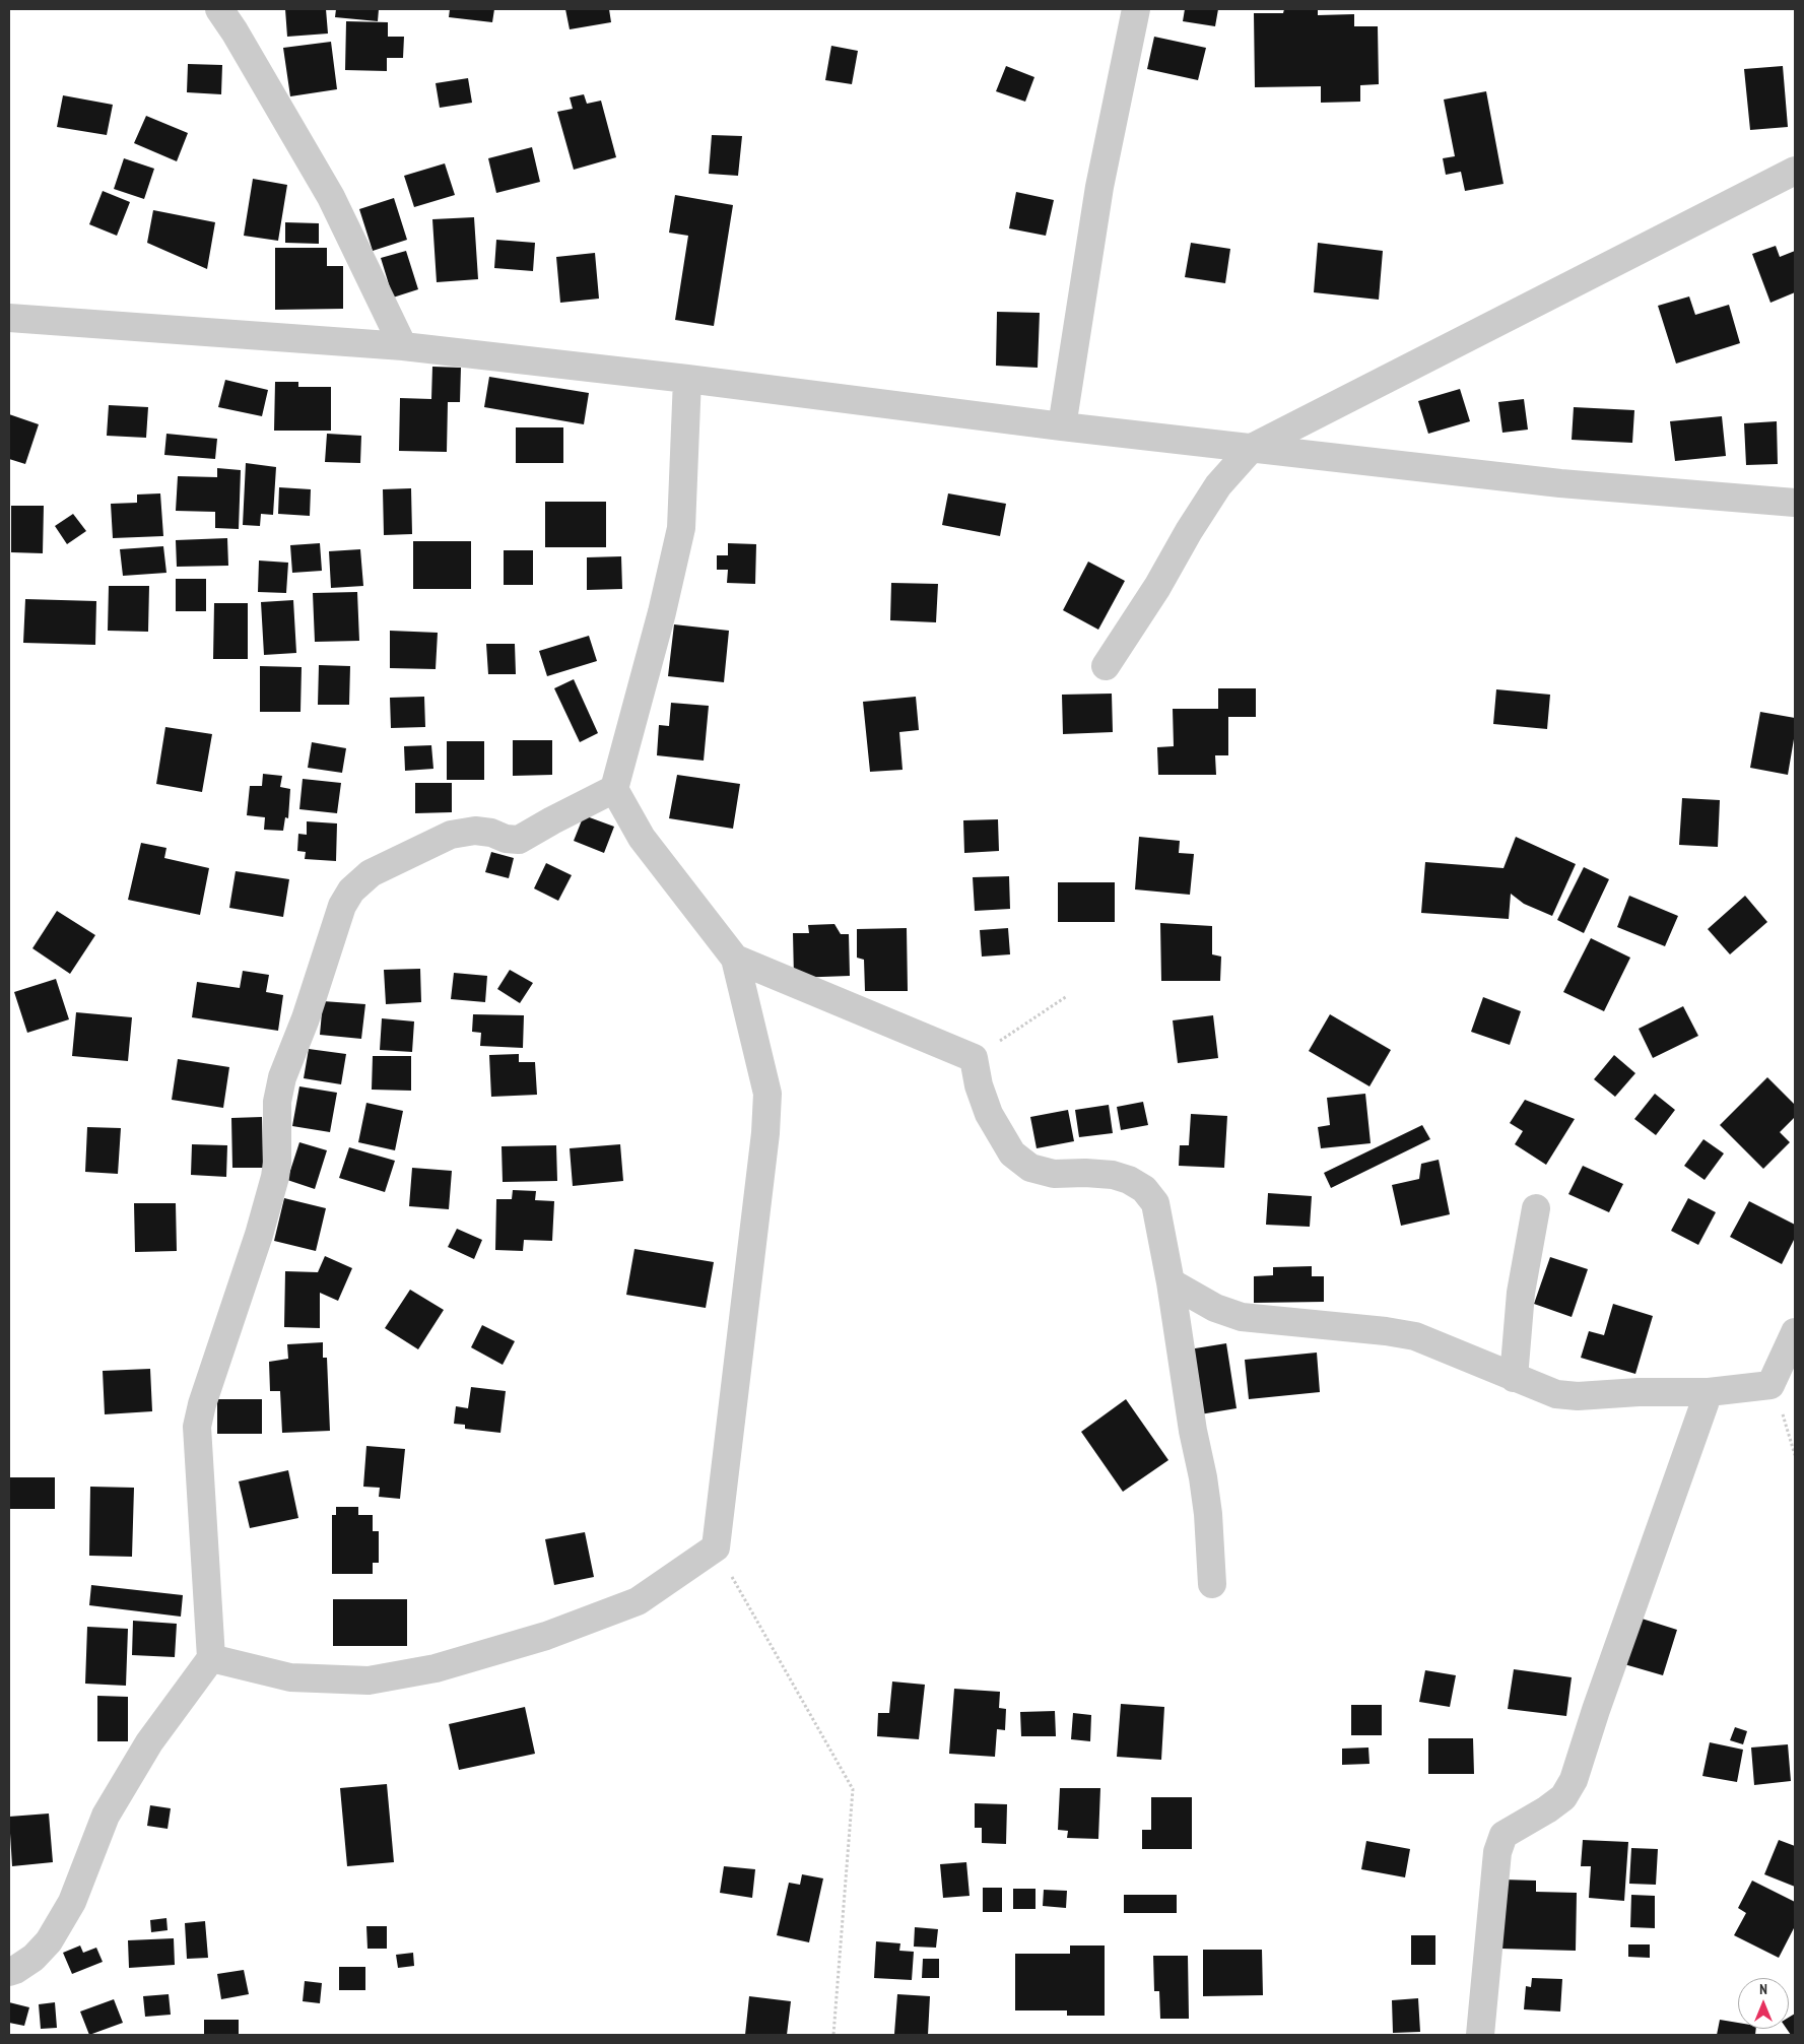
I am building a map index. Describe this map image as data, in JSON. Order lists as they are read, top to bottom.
{
  "north": "top"
}
